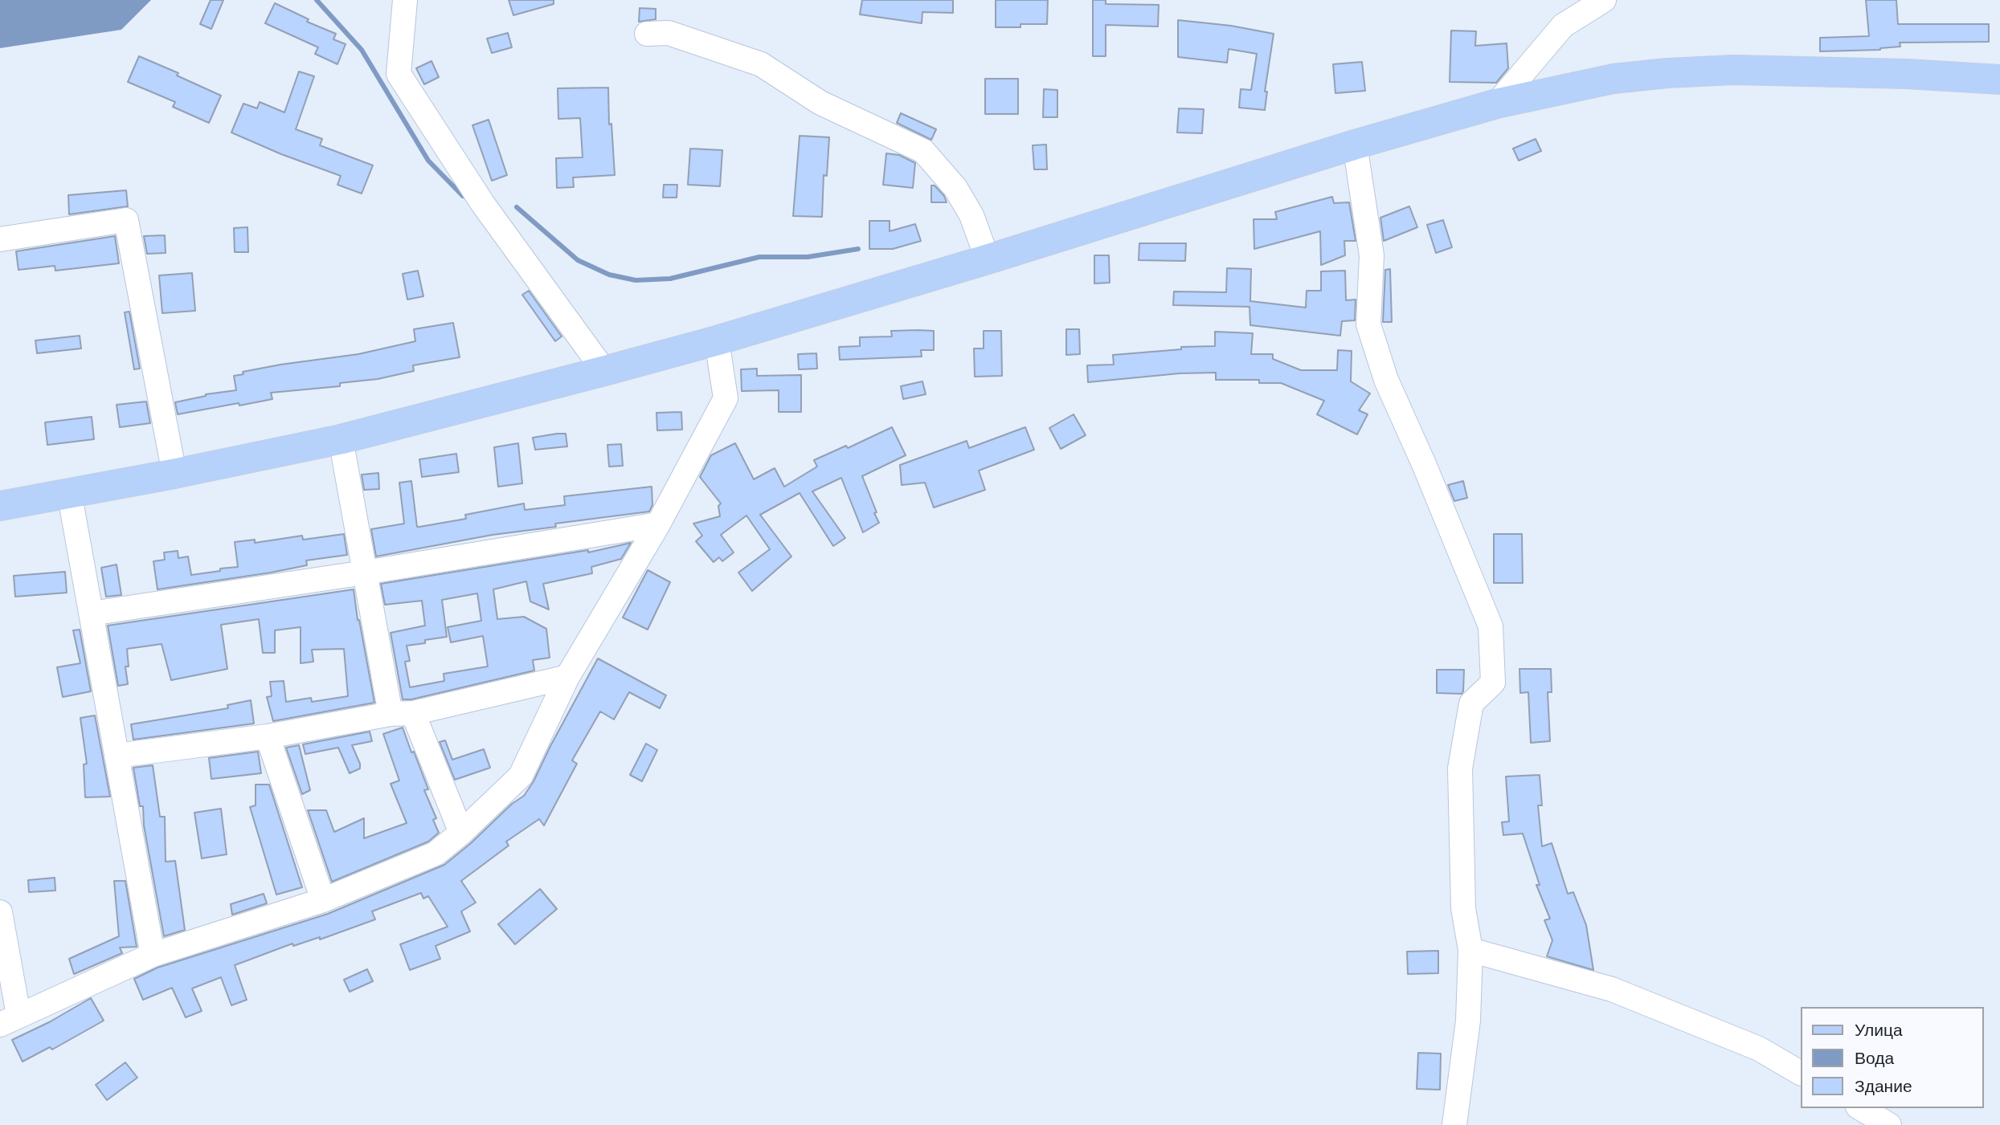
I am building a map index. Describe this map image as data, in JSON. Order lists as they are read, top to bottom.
{
  "legend": ["Улица", "Вода", "Здание"]
}
